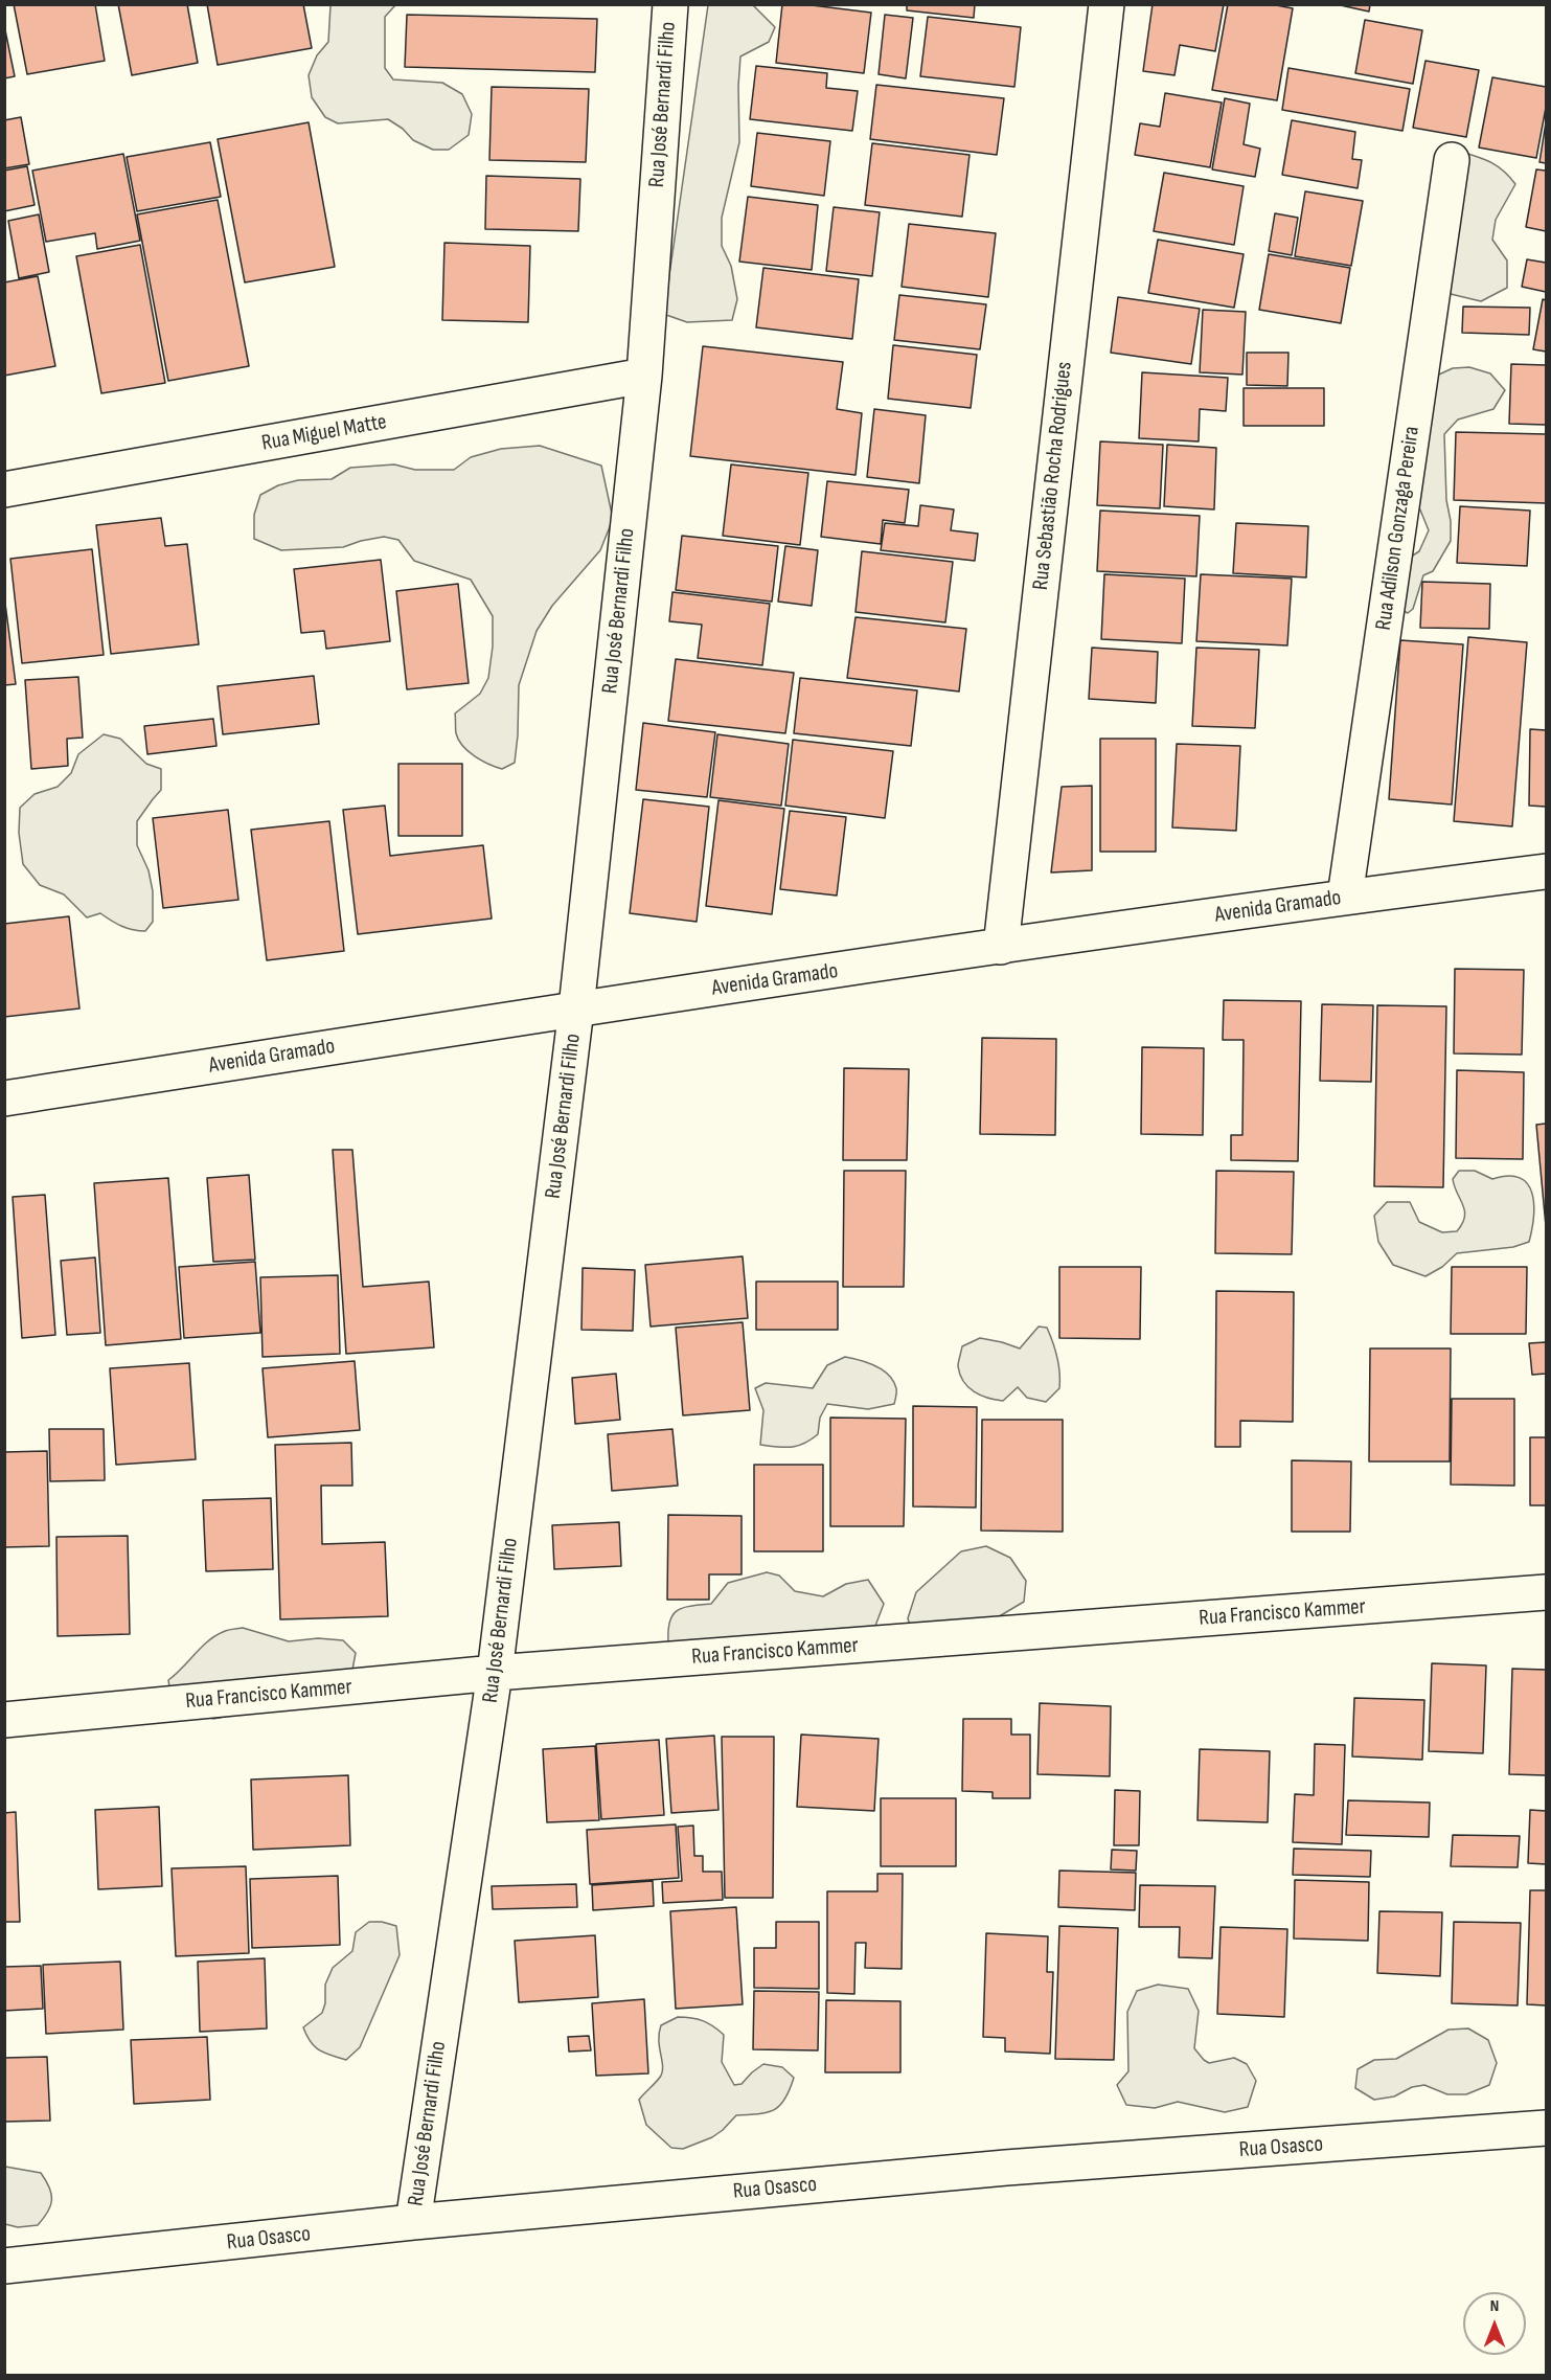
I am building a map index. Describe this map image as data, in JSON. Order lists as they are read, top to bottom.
{
  "streets": {
    "street": [
      "Rua José Bernardi Filho",
      "Rua Miguel Matte",
      "Rua Sebastião Rocha Rodrigues",
      "Rua Adilson Gonzaga Pereira",
      "Avenida Gramado",
      "Rua Francisco Kammer",
      "Rua Osasco"
    ]
  },
  "crossings": [
    ["Rua José Bernardi Filho", "Rua Miguel Matte"],
    ["Rua José Bernardi Filho", "Avenida Gramado"],
    ["Rua José Bernardi Filho", "Rua Francisco Kammer"],
    ["Rua José Bernardi Filho", "Rua Osasco"],
    ["Rua Sebastião Rocha Rodrigues", "Avenida Gramado"],
    ["Rua Adilson Gonzaga Pereira", "Avenida Gramado"]
  ],
  "north": "top"
}
